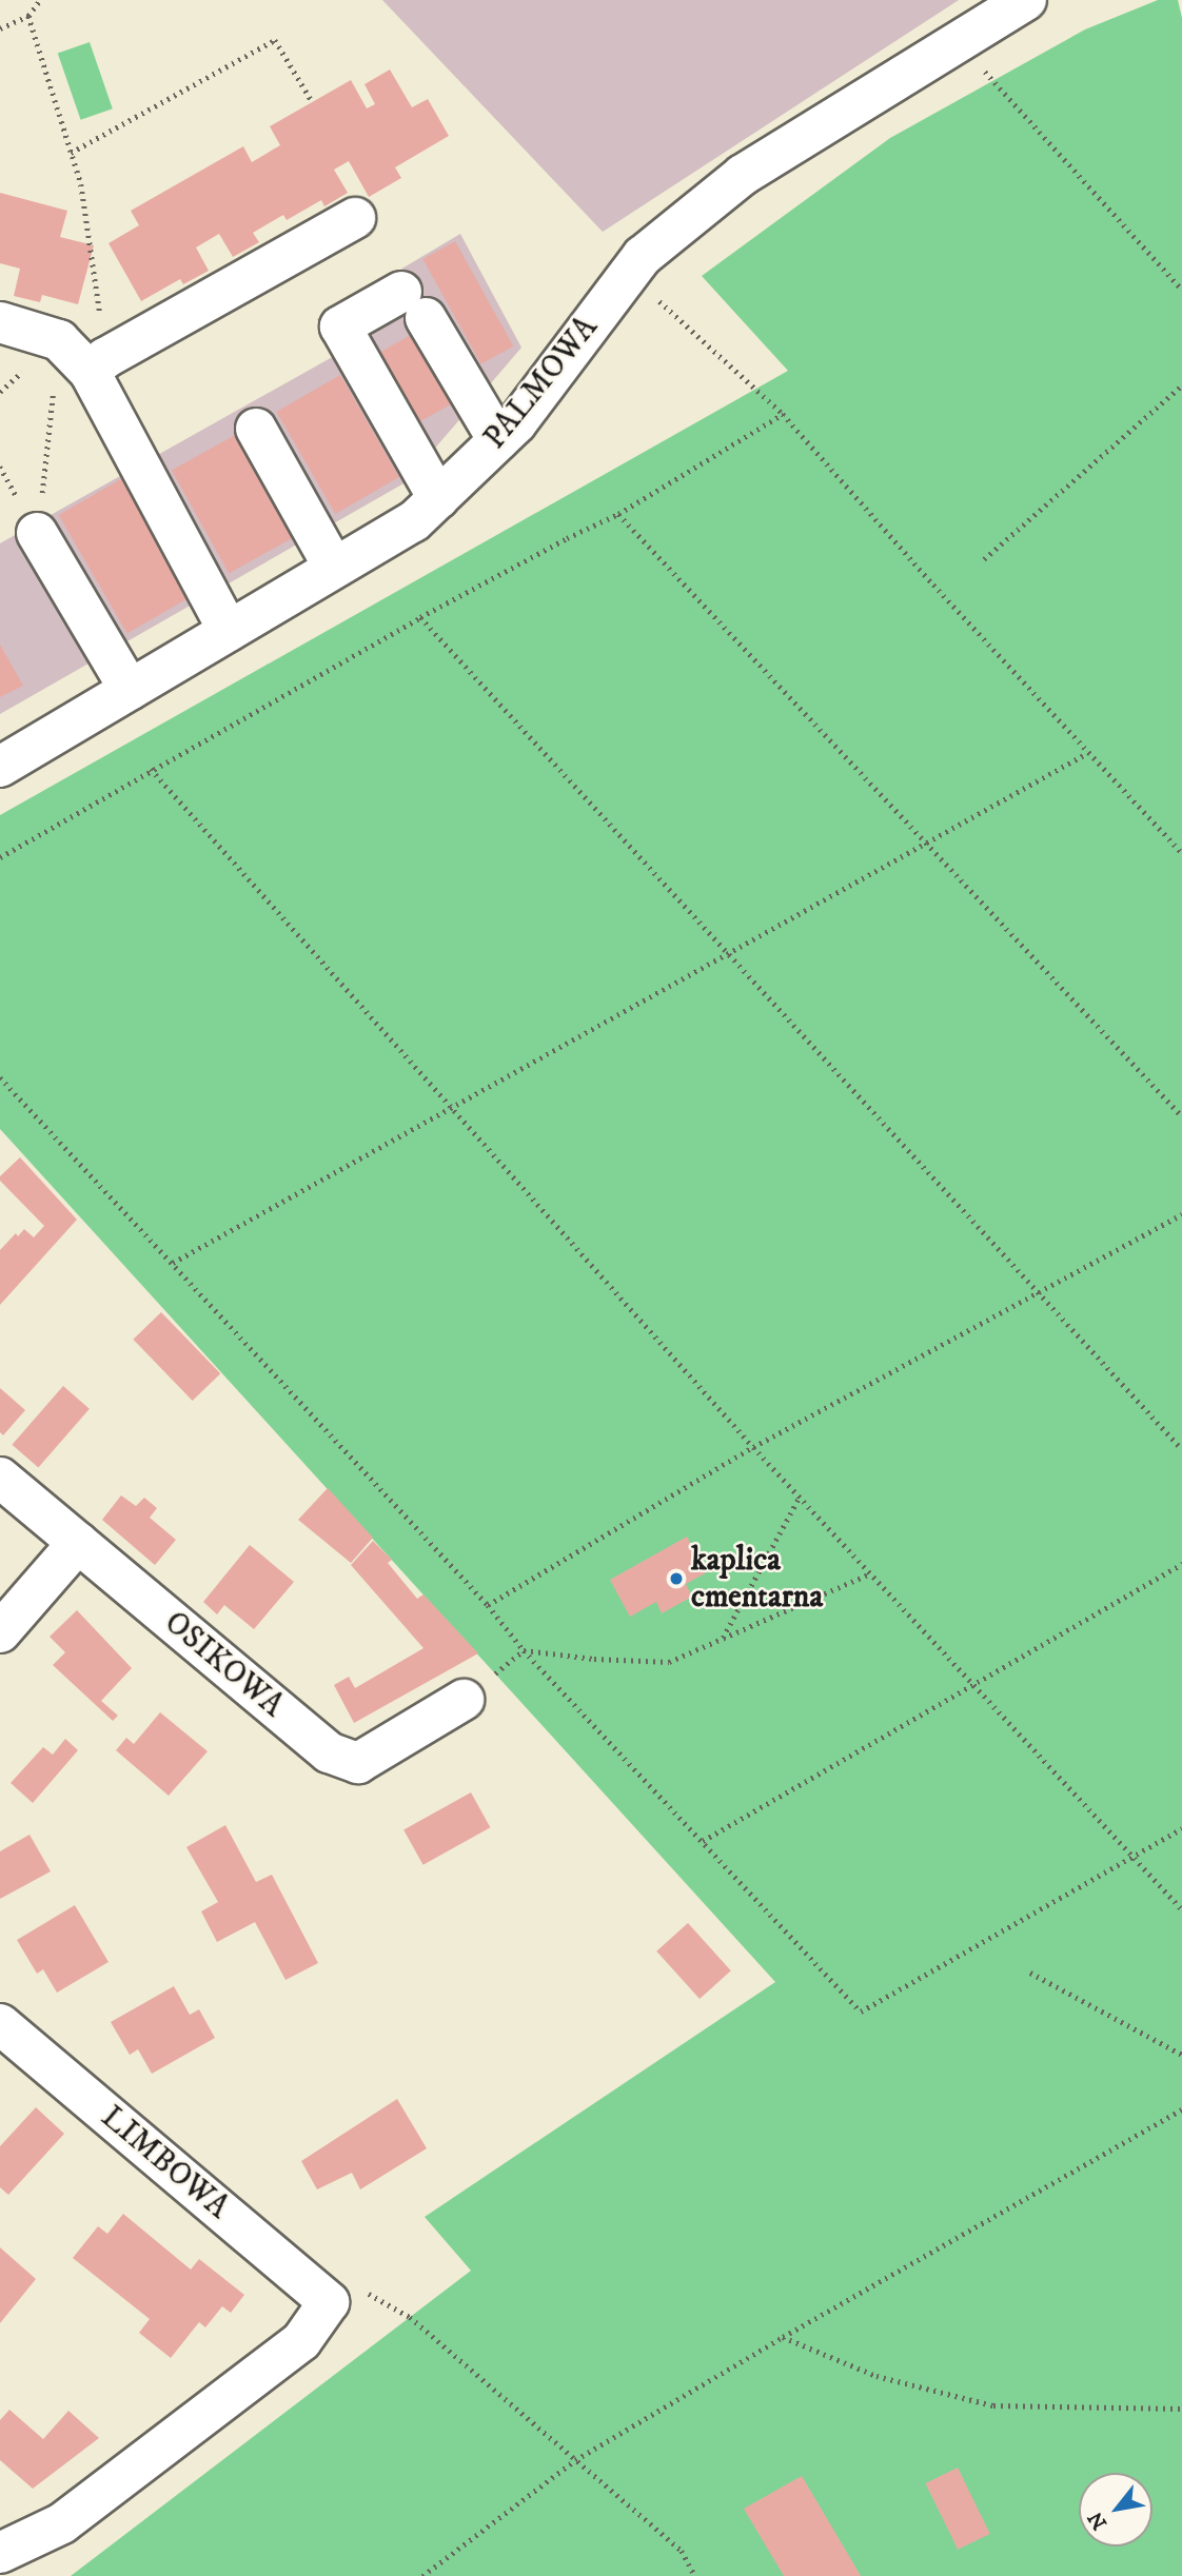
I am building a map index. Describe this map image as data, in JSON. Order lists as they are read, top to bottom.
{
  "streets": {
    "street": ["PALMOWA", "OSIKOWA", "LIMBOWA"]
  },
  "places": ["kaplica cmentarna"],
  "north": "bottom left"
}
